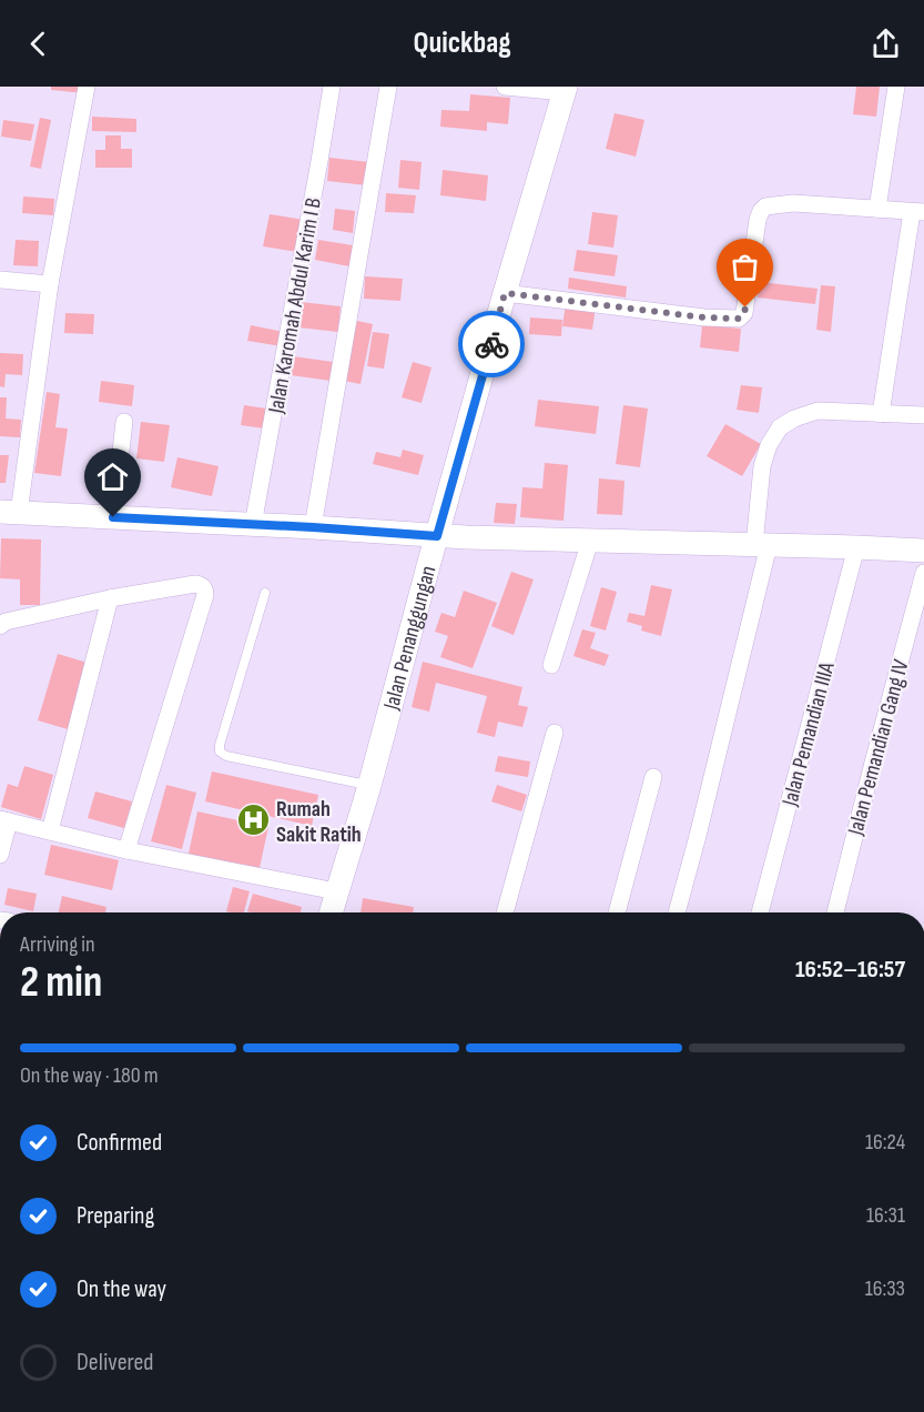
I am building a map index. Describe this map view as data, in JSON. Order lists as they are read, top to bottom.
{
  "streets": {
    "street": [
      "Jalan Karomah Abdul Karim I B",
      "Jalan Penanggungan",
      "Jalan Pemandian IIIA",
      "Jalan Pemandian Gang IV"
    ]
  },
  "places": {
    "hospital": ["Rumah Sakit Ratih"]
  },
  "page": {
    "header": "Quickbag",
    "heading": ["2 min", "Arriving in", "16:52–16:57"],
    "bar": "On the way · 180 m",
    "list": [
      ["Confirmed", "16:24"],
      ["Preparing", "16:31"],
      ["On the way", "16:33"],
      "Delivered"
    ]
  }
}
